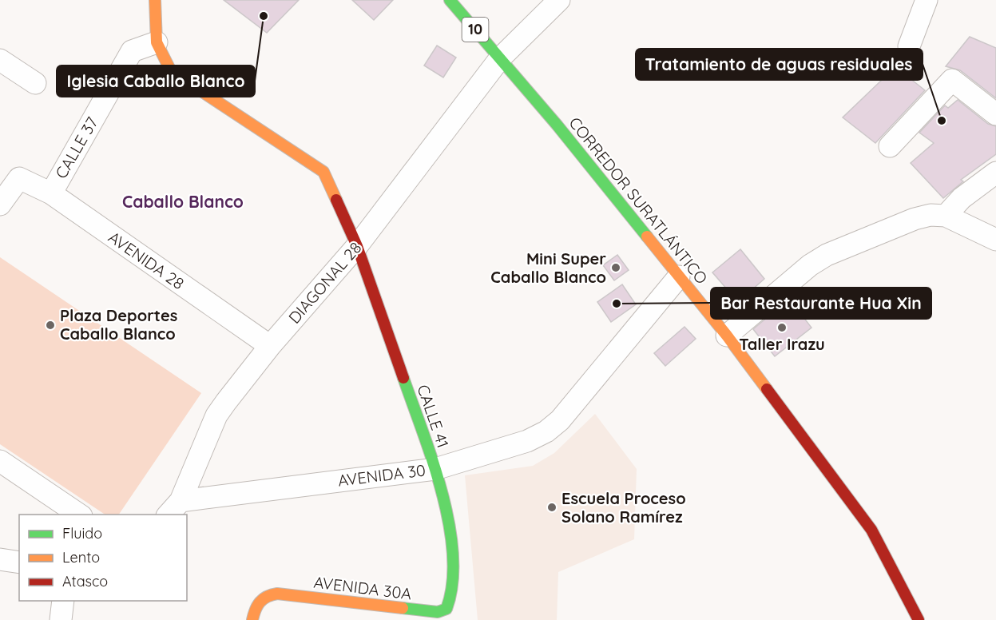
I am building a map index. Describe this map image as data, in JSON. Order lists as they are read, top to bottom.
{
  "streets": {
    "street": [
      "10",
      "CALLE 37",
      "CORREDOR SURATLÁNTICO",
      "AVENIDA 28",
      "DIAGONAL 28",
      "CALLE 41",
      "AVENIDA 30",
      "AVENIDA 30A"
    ]
  },
  "crossings": [
    ["CALLE 37", "AVENIDA 28"],
    ["CALLE 37", "CALLE 41"],
    ["CORREDOR SURATLÁNTICO", "DIAGONAL 28"],
    ["CORREDOR SURATLÁNTICO", "AVENIDA 30"],
    ["AVENIDA 28", "DIAGONAL 28"],
    ["DIAGONAL 28", "CALLE 41"],
    ["DIAGONAL 28", "AVENIDA 30"],
    ["CALLE 41", "AVENIDA 30"],
    ["CALLE 41", "AVENIDA 30A"]
  ],
  "districts": ["Caballo Blanco"],
  "places": [
    "Iglesia Caballo Blanco",
    "Tratamiento de aguas residuales",
    "Mini Super Caballo Blanco",
    "Bar Restaurante Hua Xin",
    "Plaza Deportes Caballo Blanco",
    "Taller Irazu",
    "Escuela Proceso Solano Ramírez"
  ],
  "legend": ["Fluido", "Lento", "Atasco"]
}
